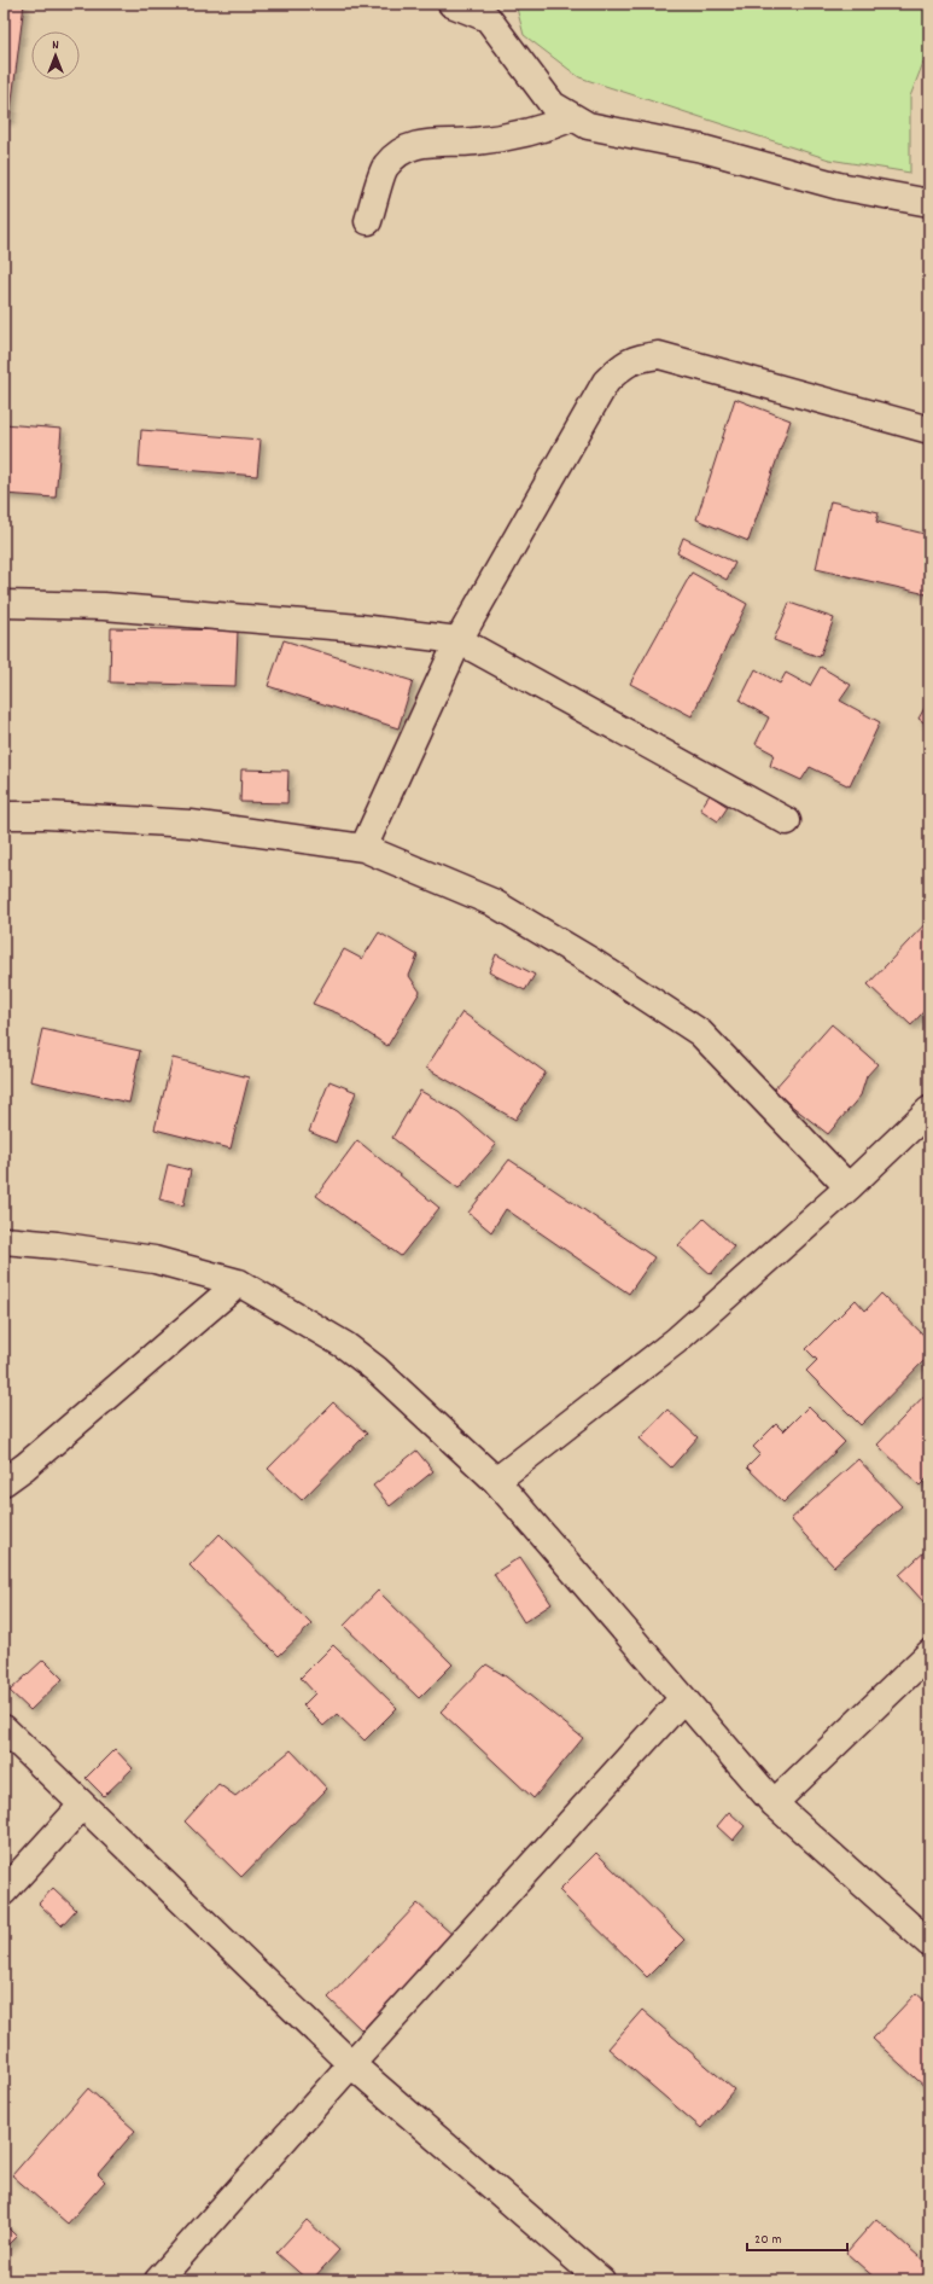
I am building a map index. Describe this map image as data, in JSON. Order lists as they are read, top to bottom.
{
  "scale_bar": "20 m",
  "north": "top"
}
